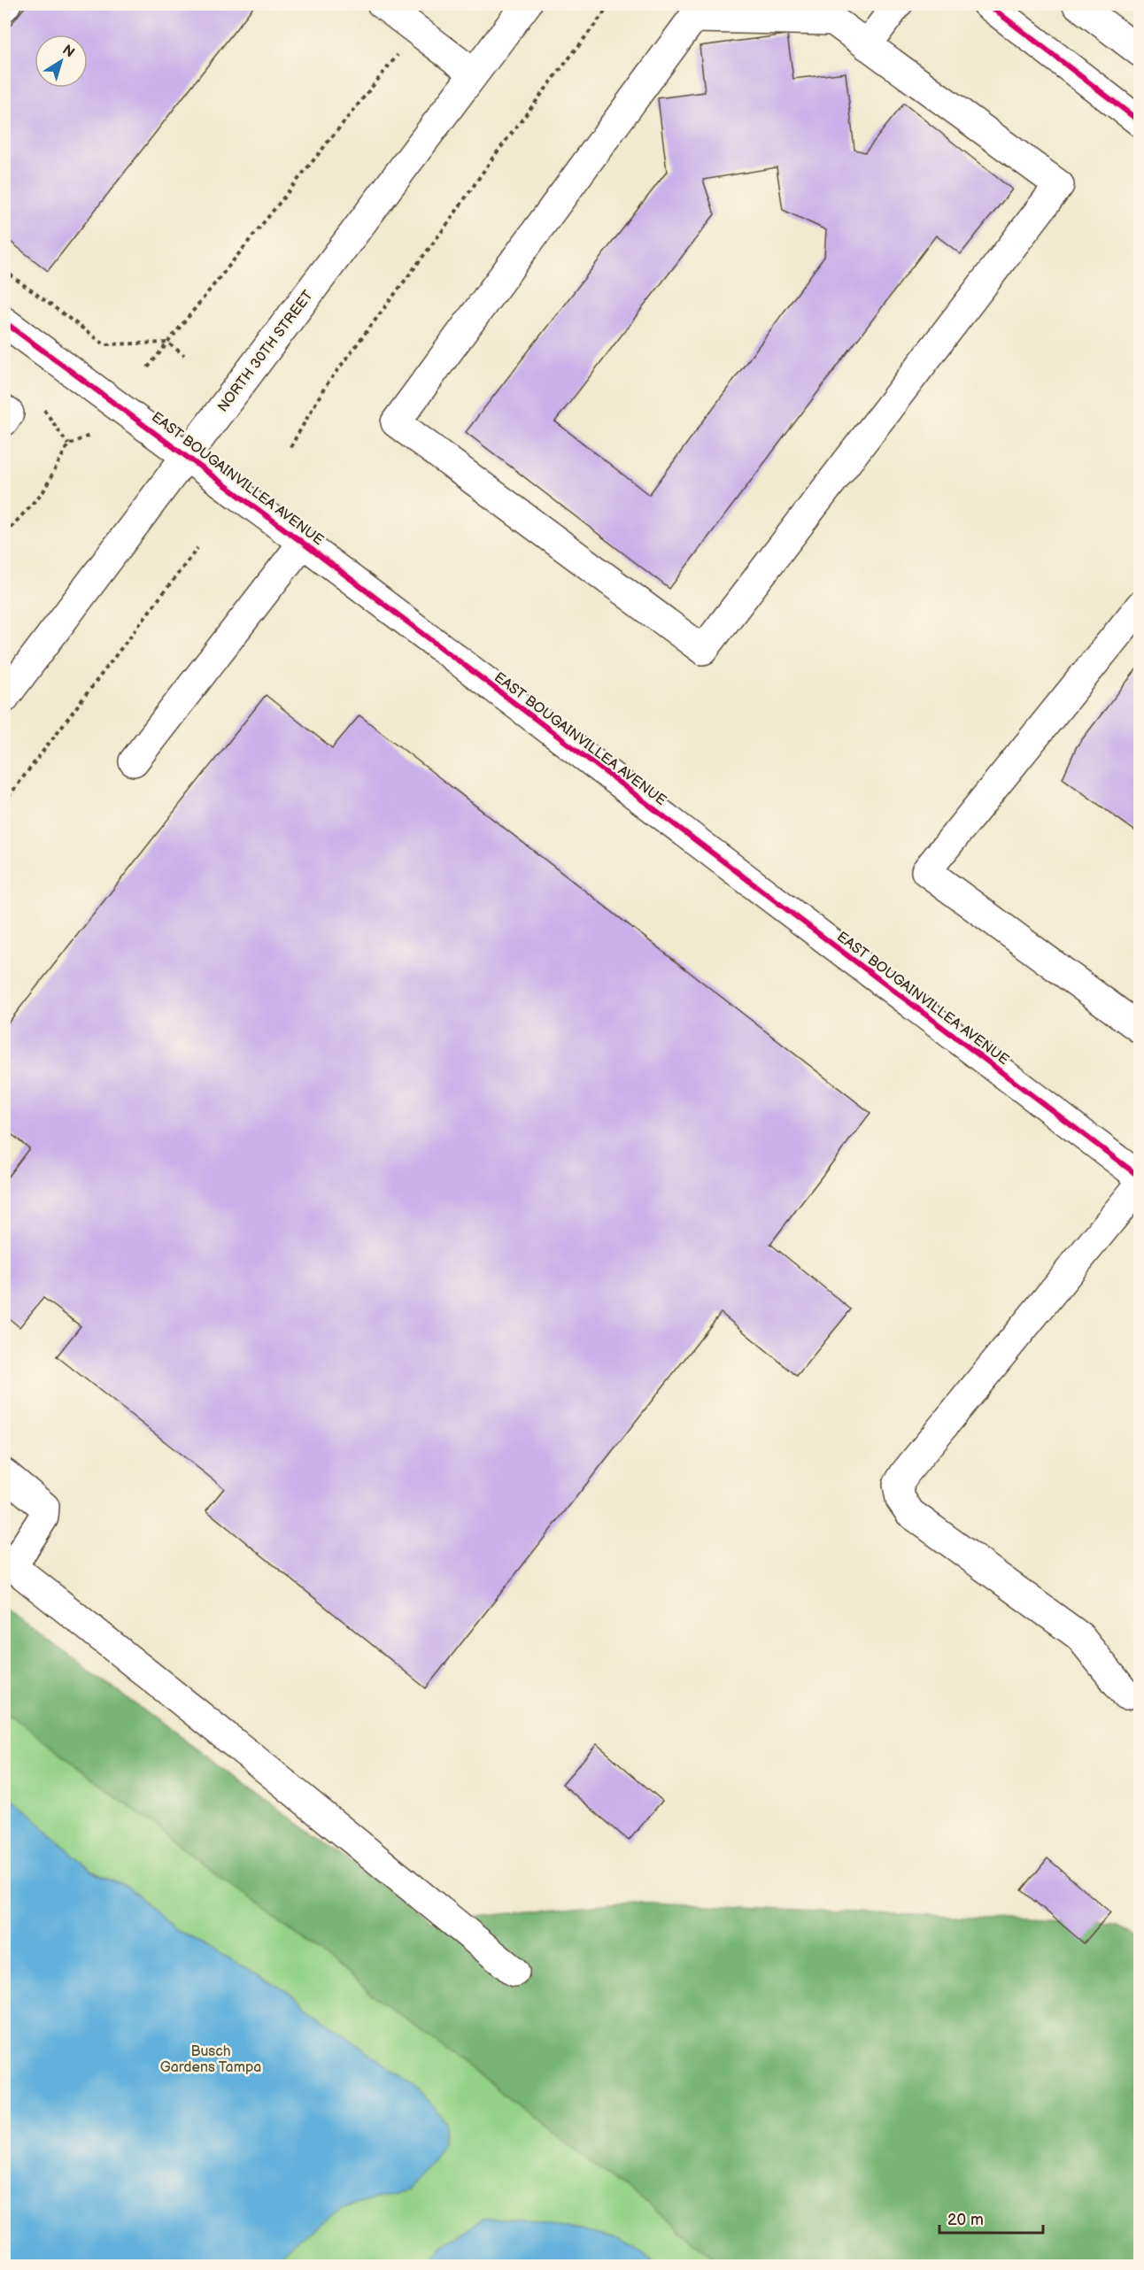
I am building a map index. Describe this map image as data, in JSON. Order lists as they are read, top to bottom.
{
  "streets": {
    "street": ["NORTH 30TH STREET", "EAST BOUGAINVILLEA AVENUE"]
  },
  "crossings": [
    ["NORTH 30TH STREET", "EAST BOUGAINVILLEA AVENUE"]
  ],
  "parks": ["Busch Gardens Tampa"],
  "scale_bar": "20 m",
  "north": "top right"
}
